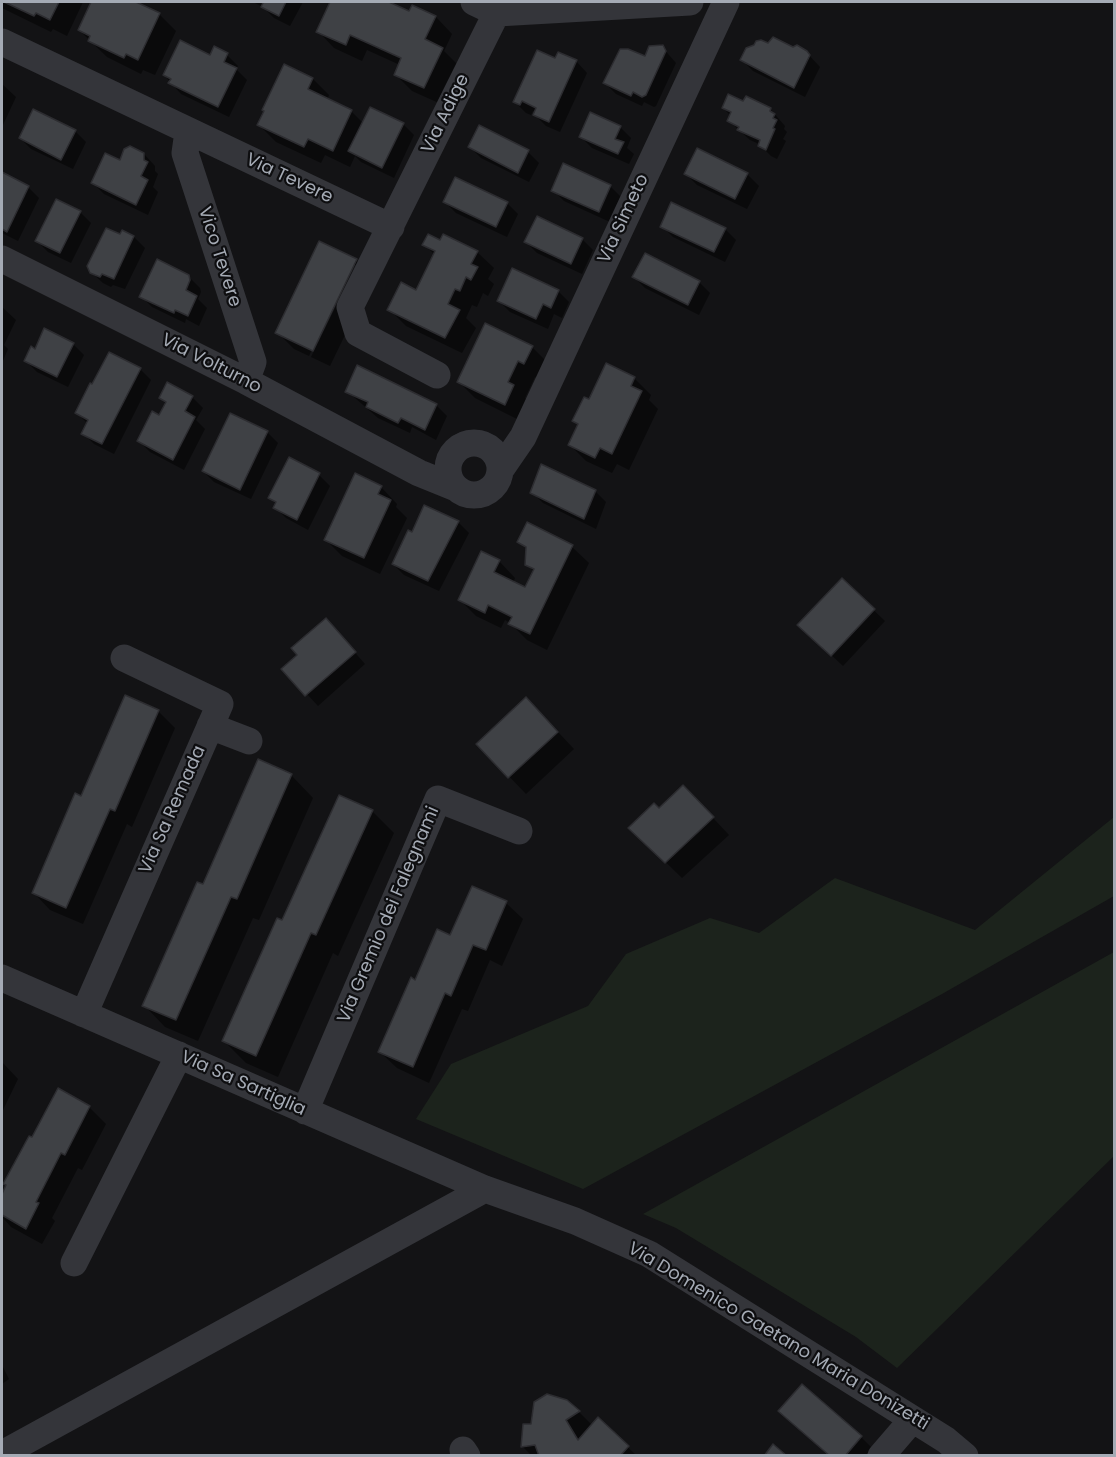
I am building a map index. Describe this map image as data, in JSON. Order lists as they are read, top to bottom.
{
  "streets": {
    "street": [
      "Via Adige",
      "Via Tevere",
      "Via Simeto",
      "Vico Tevere",
      "Via Volturno",
      "Via Sa Remada",
      "Via Gremio dei Falegnami",
      "Via Sa Sartiglia",
      "Via Domenico Gaetano Maria Donizetti"
    ]
  },
  "crossings": [
    ["Via Adige", "Via Tevere"],
    ["Via Tevere", "Vico Tevere"],
    ["Via Simeto", "Via Volturno"],
    ["Vico Tevere", "Via Volturno"],
    ["Via Sa Remada", "Via Sa Sartiglia"],
    ["Via Gremio dei Falegnami", "Via Sa Sartiglia"],
    ["Via Sa Sartiglia", "Via Domenico Gaetano Maria Donizetti"]
  ]
}
